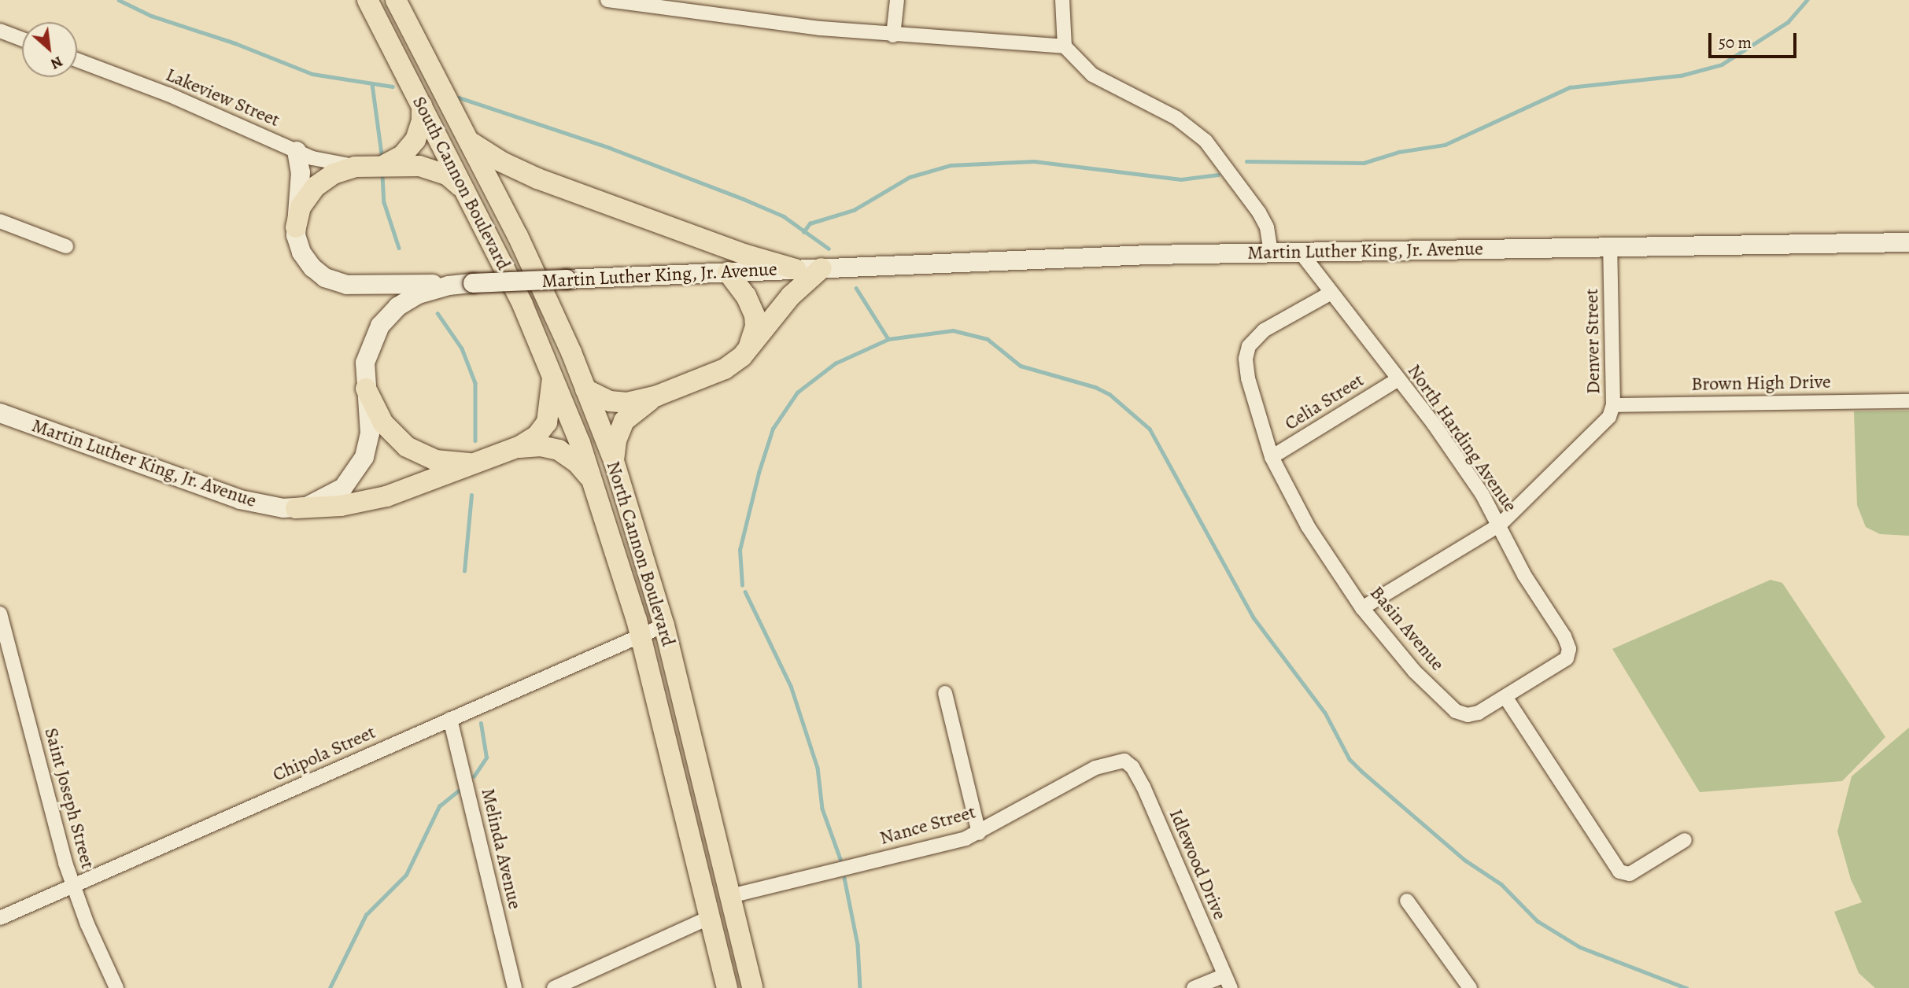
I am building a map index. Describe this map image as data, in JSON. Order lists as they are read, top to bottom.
{
  "streets": {
    "main road": ["South Cannon Boulevard", "Martin Luther King, Jr. Avenue", "North Cannon Boulevard"],
    "street": [
      "Lakeview Street",
      "Denver Street",
      "Brown High Drive",
      "Celia Street",
      "North Harding Avenue",
      "Basin Avenue",
      "Chipola Street",
      "Saint Joseph Street",
      "Nance Street",
      "Melinda Avenue",
      "Idlewood Drive"
    ]
  },
  "crossings": [
    ["South Cannon Boulevard", "North Cannon Boulevard"],
    ["Martin Luther King, Jr. Avenue", "Denver Street"],
    ["Martin Luther King, Jr. Avenue", "North Harding Avenue"],
    ["Denver Street", "Brown High Drive"],
    ["Denver Street", "North Harding Avenue"],
    ["Denver Street", "Basin Avenue"],
    ["Celia Street", "North Harding Avenue"],
    ["Celia Street", "Basin Avenue"],
    ["North Harding Avenue", "Basin Avenue"],
    ["North Cannon Boulevard", "Chipola Street"],
    ["North Cannon Boulevard", "Nance Street"],
    ["Chipola Street", "Saint Joseph Street"],
    ["Chipola Street", "Melinda Avenue"],
    ["Nance Street", "Idlewood Drive"]
  ],
  "scale_bar": "50 m",
  "north": "bottom right"
}
